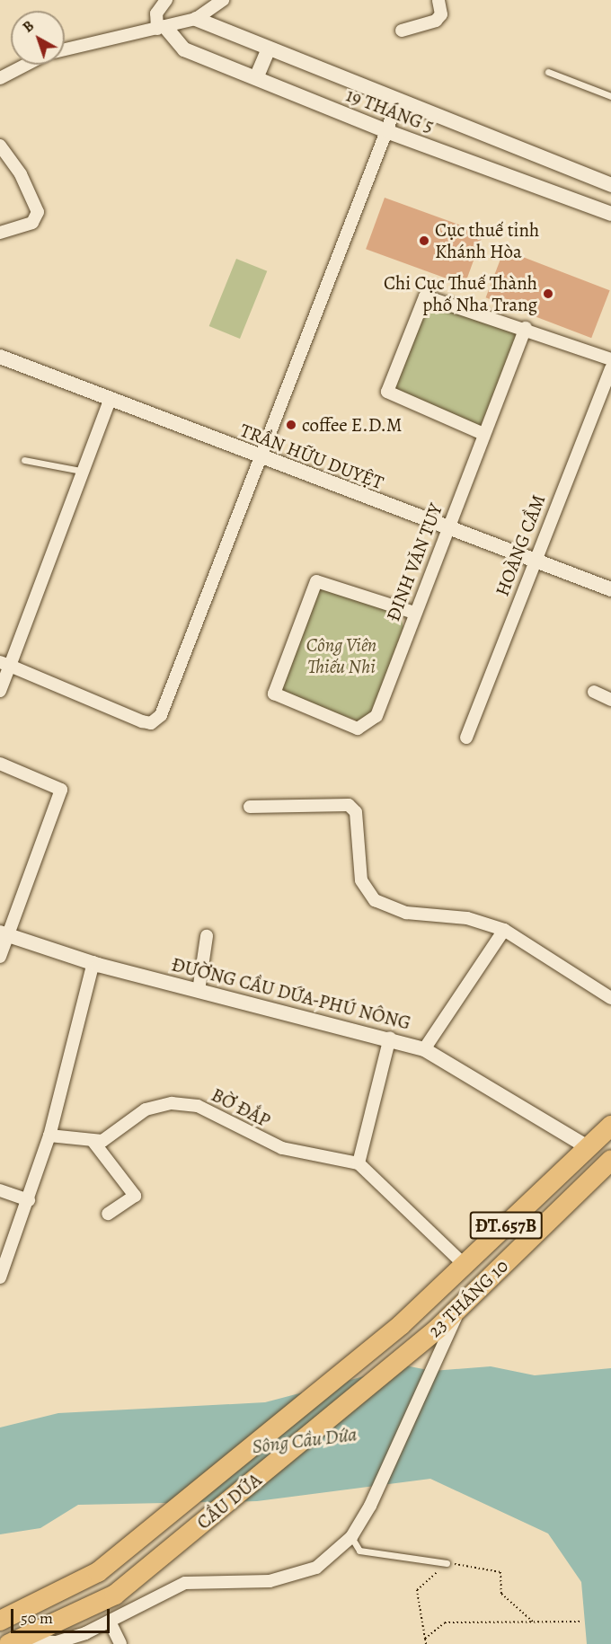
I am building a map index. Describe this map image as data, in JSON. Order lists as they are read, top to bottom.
{
  "streets": {
    "main road": ["ĐT.657B", "23 THÁNG 10", "CẦU DỨA"],
    "street": [
      "19 THÁNG 5",
      "TRẦN HỮU DUYỆT",
      "HOÀNG CẦM",
      "ĐINH VĂN TUY",
      "ĐƯỜNG CẦU DỨA-PHÚ NÔNG",
      "BỜ ĐẮP"
    ]
  },
  "crossings": [
    ["TRẦN HỮU DUYỆT", "HOÀNG CẦM"],
    ["TRẦN HỮU DUYỆT", "ĐINH VĂN TUY"],
    ["ĐƯỜNG CẦU DỨA-PHÚ NÔNG", "23 THÁNG 10"],
    ["23 THÁNG 10", "CẦU DỨA"]
  ],
  "water": ["Sông Cầu Dứa"],
  "parks": ["Công Viên Thiếu Nhi"],
  "places": ["Cục thuế tỉnh Khánh Hòa", "Chi Cục Thuế Thành phố Nha Trang", "coffee E.D.M"],
  "scale_bar": "50 m",
  "north": "top left"
}
